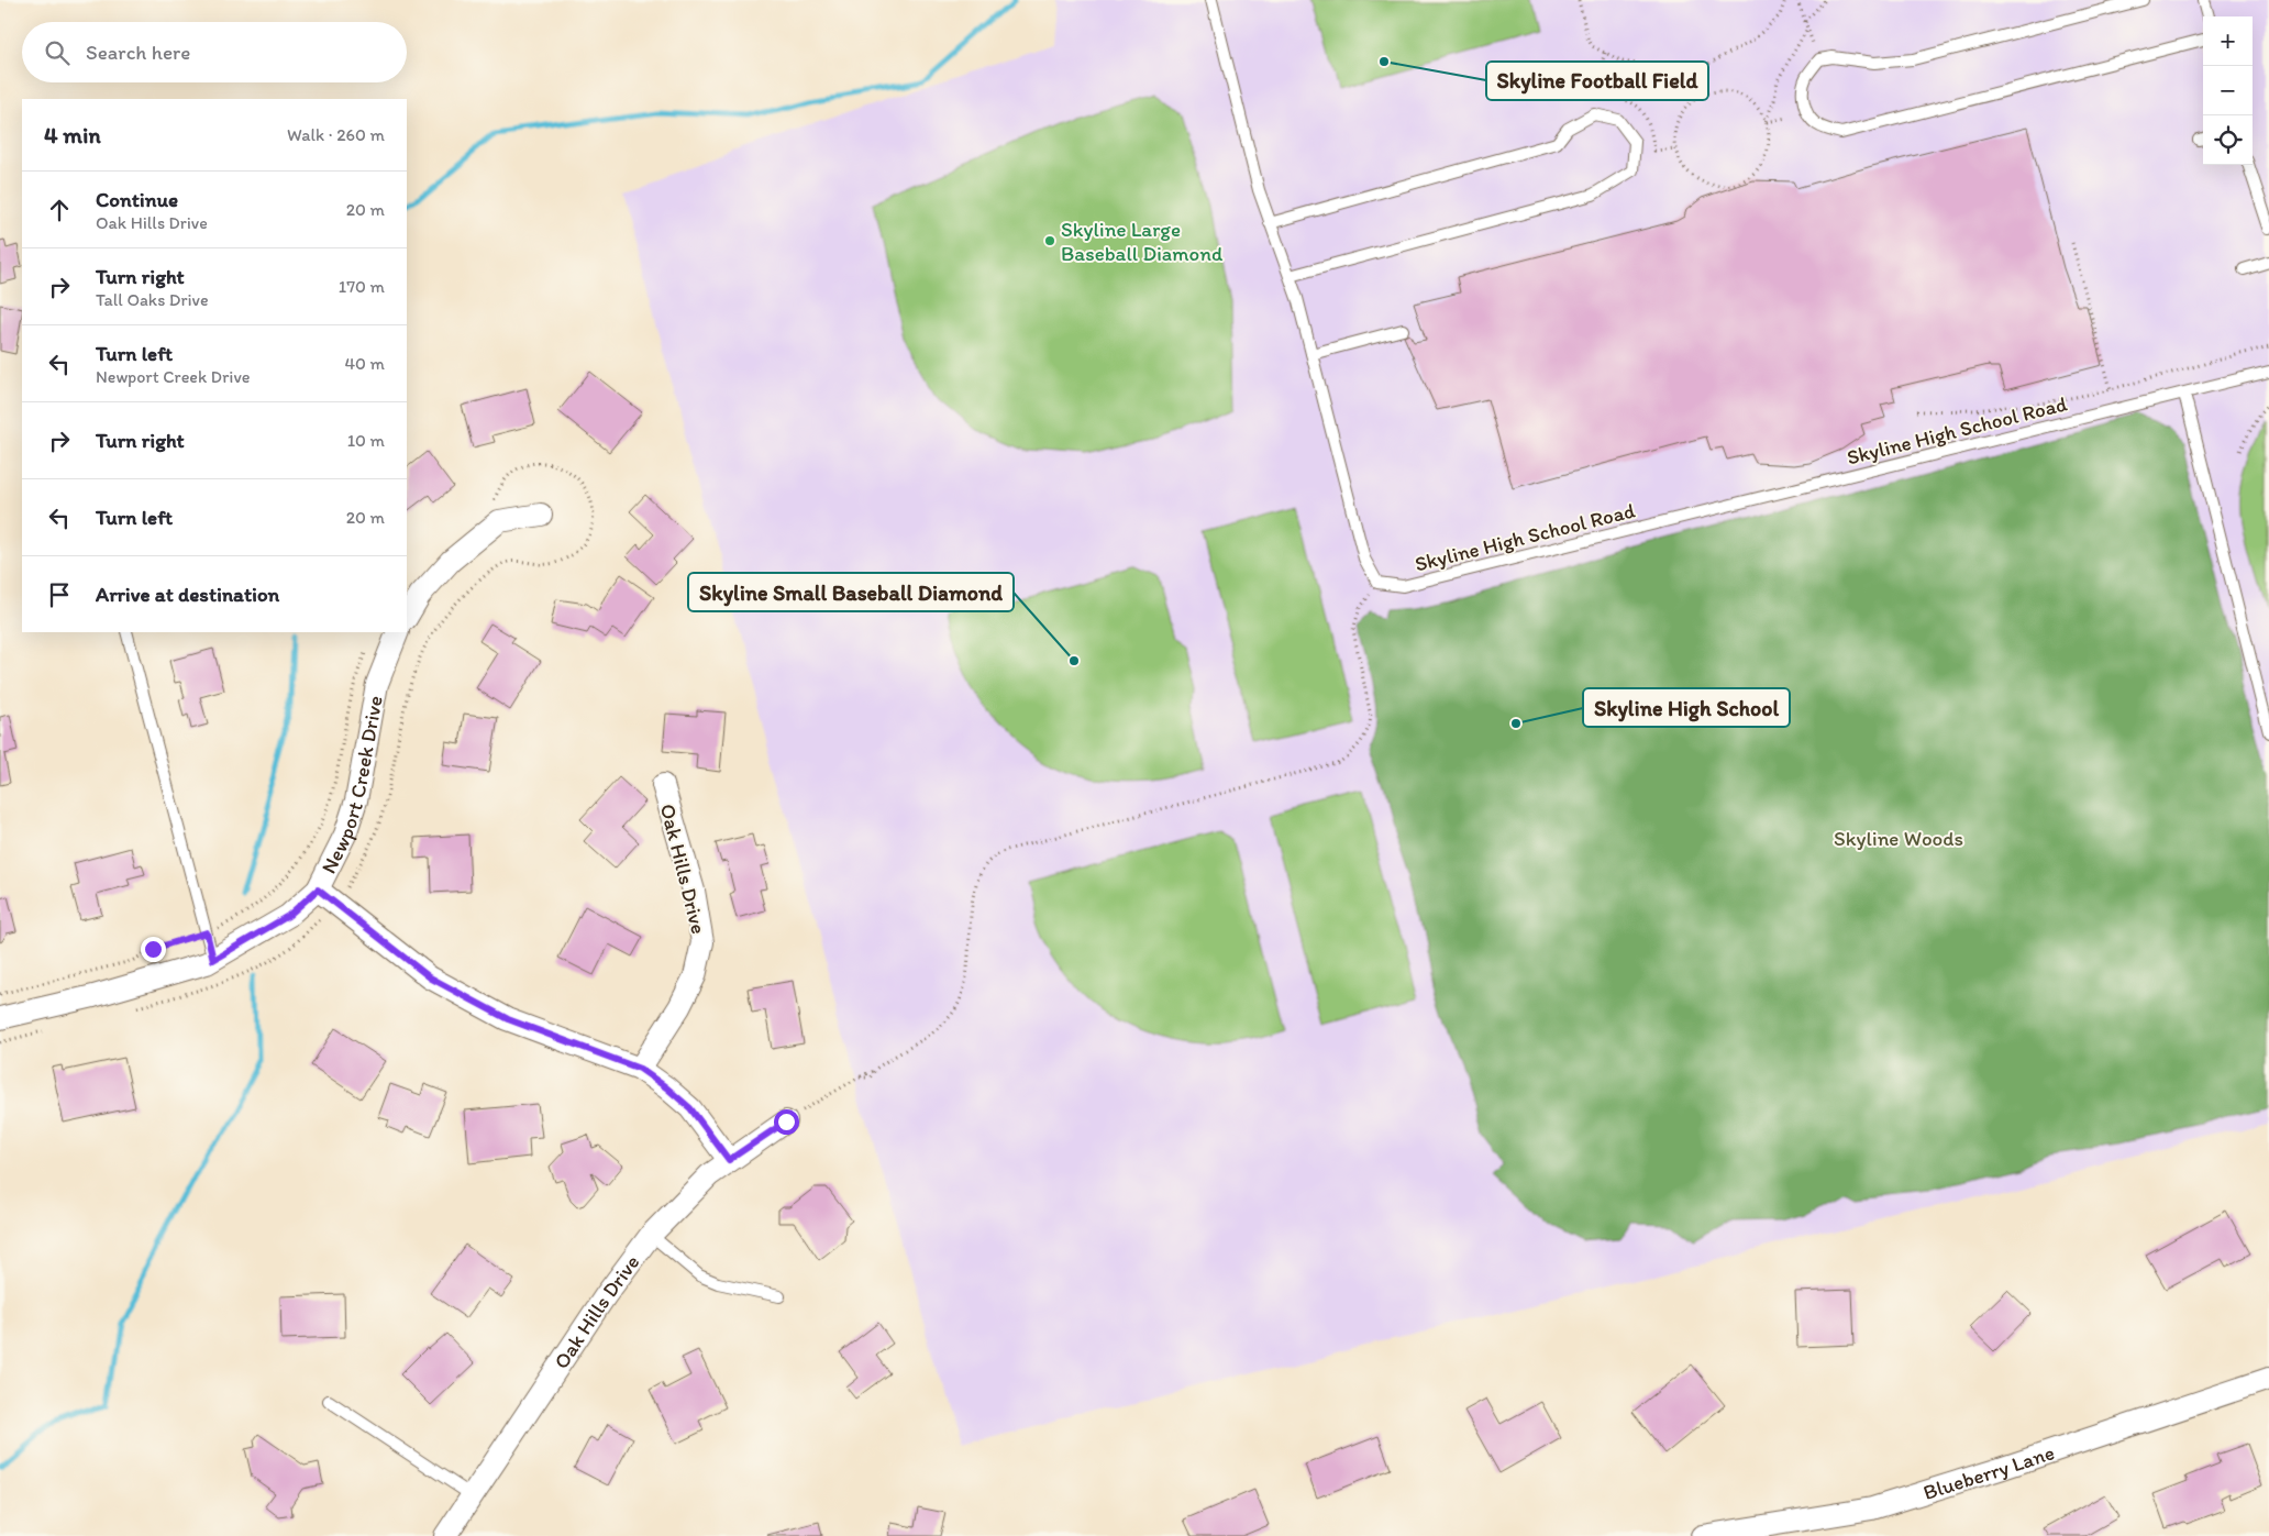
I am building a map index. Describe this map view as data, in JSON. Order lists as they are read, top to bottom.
{
  "streets": {
    "street": ["Newport Creek Drive", "Oak Hills Drive", "Blueberry Lane"],
    "lane": ["Skyline High School Road"]
  },
  "parks": ["Skyline Woods"],
  "places": [
    "Skyline Football Field",
    "Skyline Large Baseball Diamond",
    "Skyline Small Baseball Diamond",
    "Skyline High School"
  ],
  "page": {
    "map_buttons": ["+", "−"],
    "search": "Search here",
    "heading": ["4 min", "Walk · 260 m"],
    "list": [
      ["Continue", "Oak Hills Drive", "20 m"],
      ["Turn right", "Tall Oaks Drive", "170 m"],
      ["Turn left", "Newport Creek Drive", "40 m"],
      ["Turn right", "10 m"],
      ["Turn left", "20 m"],
      "Arrive at destination"
    ]
  }
}
